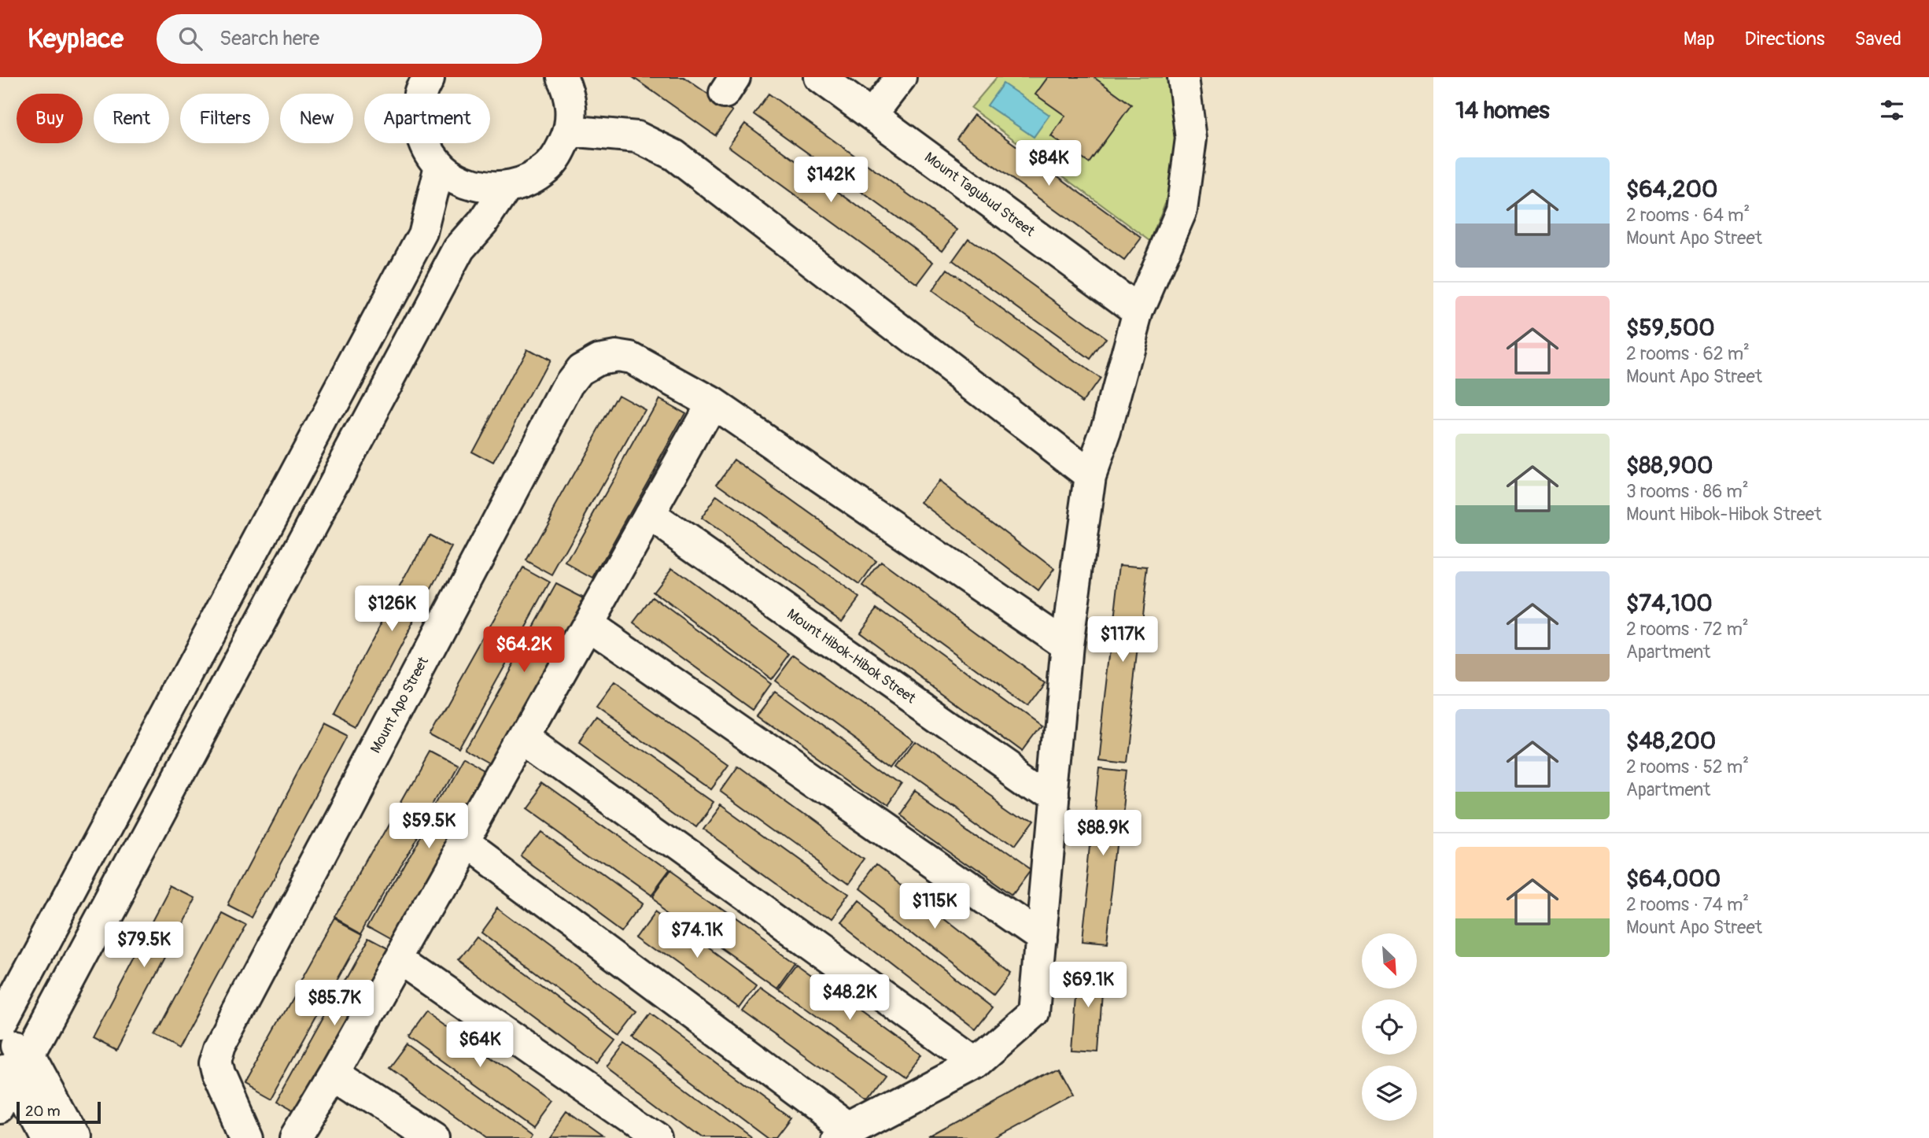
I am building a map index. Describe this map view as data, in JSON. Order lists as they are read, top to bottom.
{
  "streets": {
    "street": ["Mount Tagubud Street", "Mount Hibok-Hibok Street", "Mount Apo Street"]
  },
  "scale_bar": "20 m",
  "north": "bottom right",
  "page": {
    "header": "Keyplace",
    "search": "Search here",
    "nav": ["Map", "Directions", "Saved"],
    "heading": "14 homes",
    "chip": [
      "Buy",
      "Rent",
      "Filters",
      "New",
      "Apartment"
    ],
    "price": [
      "$84K",
      "$142K",
      "$126K",
      "$117K",
      "$64.2K",
      "$59.5K",
      "$88.9K",
      "$115K",
      "$74.1K",
      "$79.5K",
      "$69.1K",
      "$48.2K",
      "$85.7K",
      "$64K"
    ],
    "list": [
      {
        "name": "$64,200",
        "note": "2 rooms · 64 m² · Mount Apo Street"
      },
      {
        "name": "$59,500",
        "note": "2 rooms · 62 m² · Mount Apo Street"
      },
      {
        "name": "$88,900",
        "note": "3 rooms · 86 m² · Mount Hibok-Hibok Street"
      },
      {
        "name": "$74,100",
        "note": "2 rooms · 72 m² · Apartment"
      },
      {
        "name": "$48,200",
        "note": "2 rooms · 52 m² · Apartment"
      },
      {
        "name": "$64,000",
        "note": "2 rooms · 74 m² · Mount Apo Street"
      }
    ],
    "scale": "20 m"
  }
}
